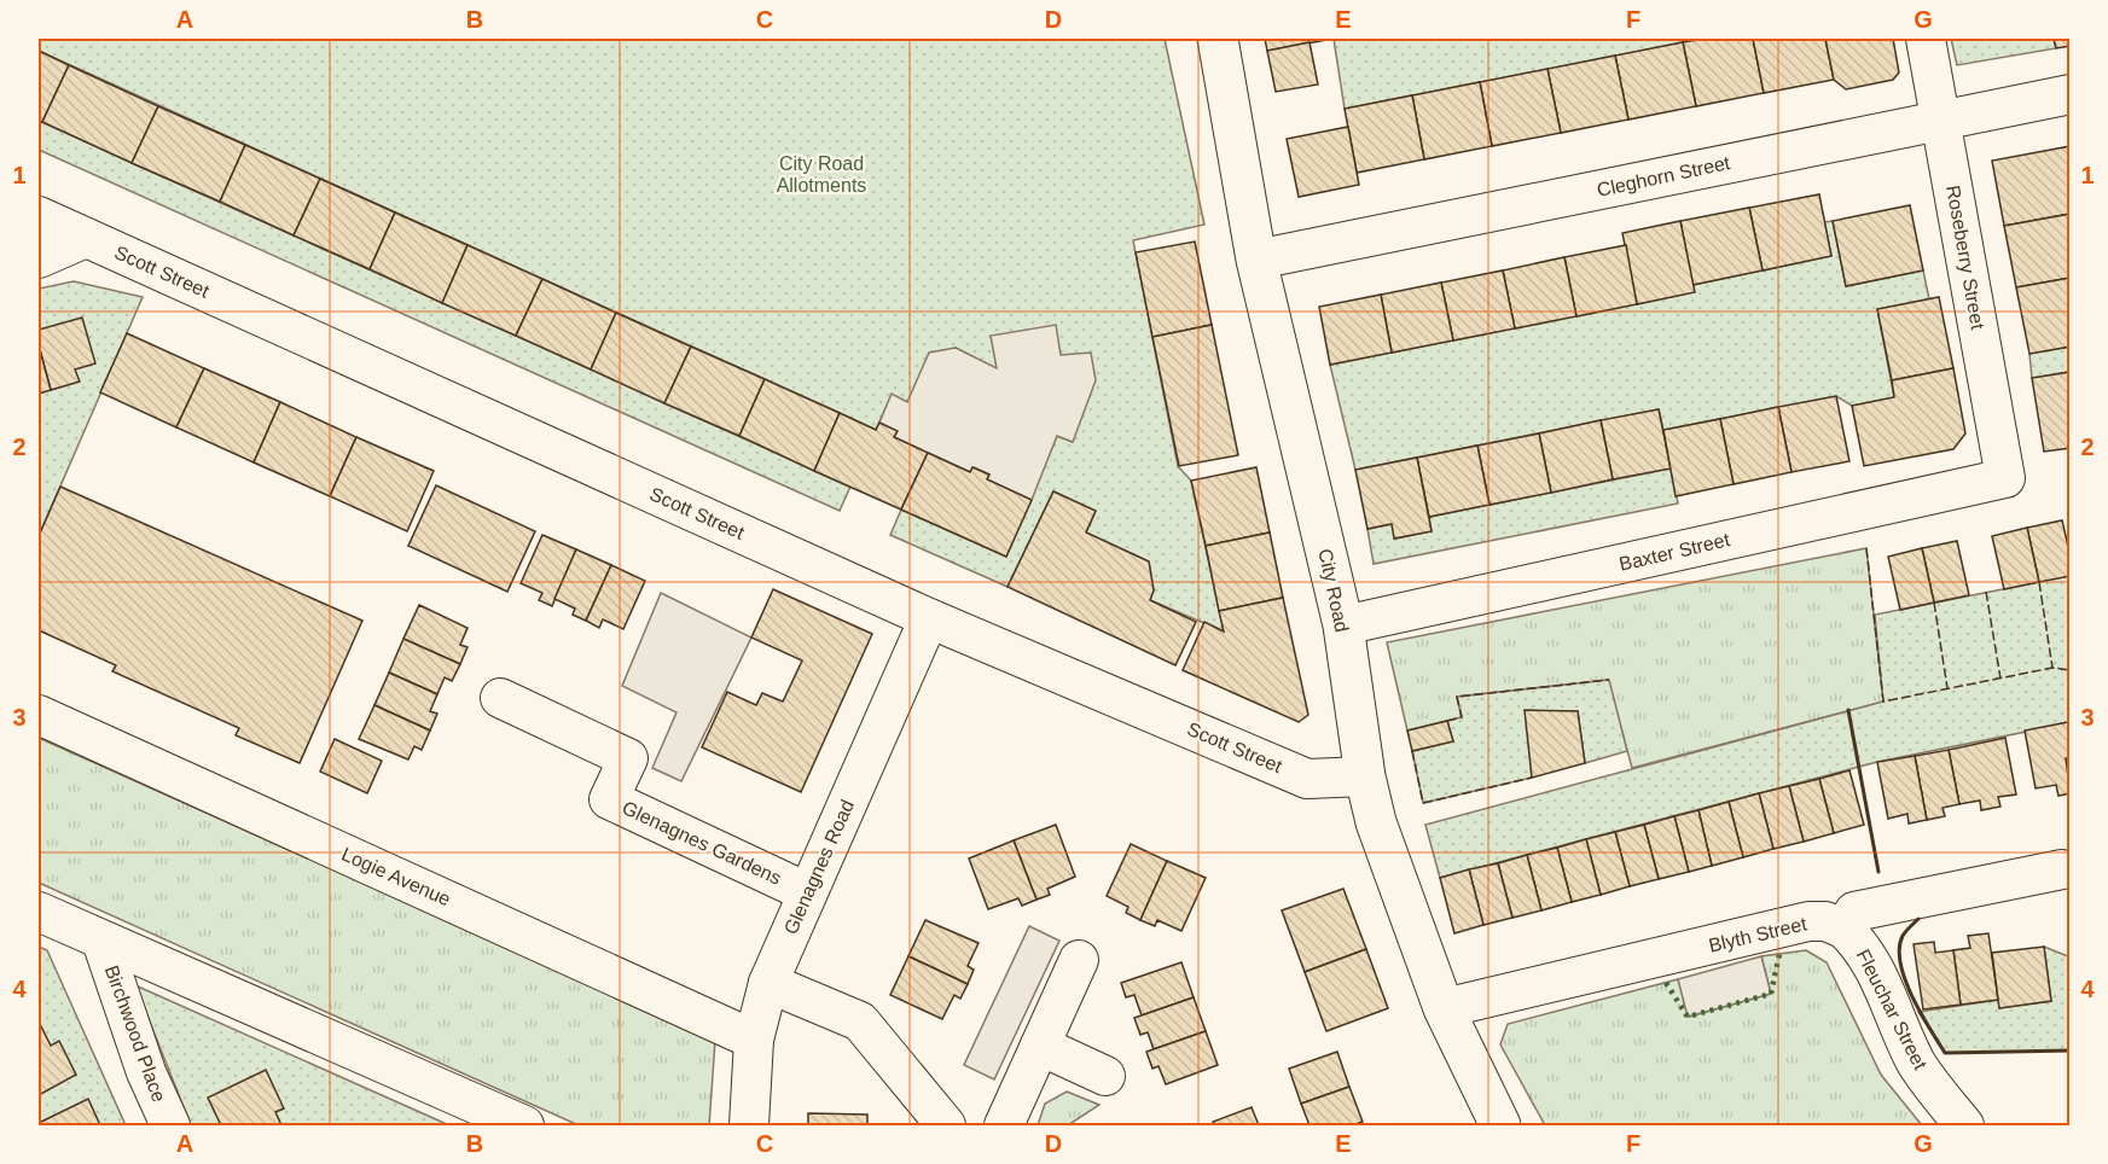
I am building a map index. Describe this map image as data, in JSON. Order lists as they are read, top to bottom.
{
  "streets": {
    "street": [
      "Cleghorn Street",
      "Roseberry Street",
      "Scott Street",
      "Baxter Street",
      "City Road",
      "Glenagnes Gardens",
      "Glenagnes Road",
      "Logie Avenue",
      "Blyth Street",
      "Fleuchar Street",
      "Birchwood Place"
    ]
  },
  "crossings": [
    ["Cleghorn Street", "Roseberry Street"],
    ["Cleghorn Street", "City Road"],
    ["Roseberry Street", "Baxter Street"],
    ["Scott Street", "City Road"],
    ["Scott Street", "Glenagnes Road"],
    ["Baxter Street", "City Road"],
    ["City Road", "Blyth Street"],
    ["Glenagnes Gardens", "Glenagnes Road"],
    ["Glenagnes Road", "Logie Avenue"],
    ["Blyth Street", "Fleuchar Street"]
  ],
  "parks": ["City Road Allotments"],
  "grid": {
    "columns": [
      "A",
      "B",
      "C",
      "D",
      "E",
      "F",
      "G"
    ],
    "rows": [
      "1",
      "2",
      "3",
      "4"
    ]
  }
}
